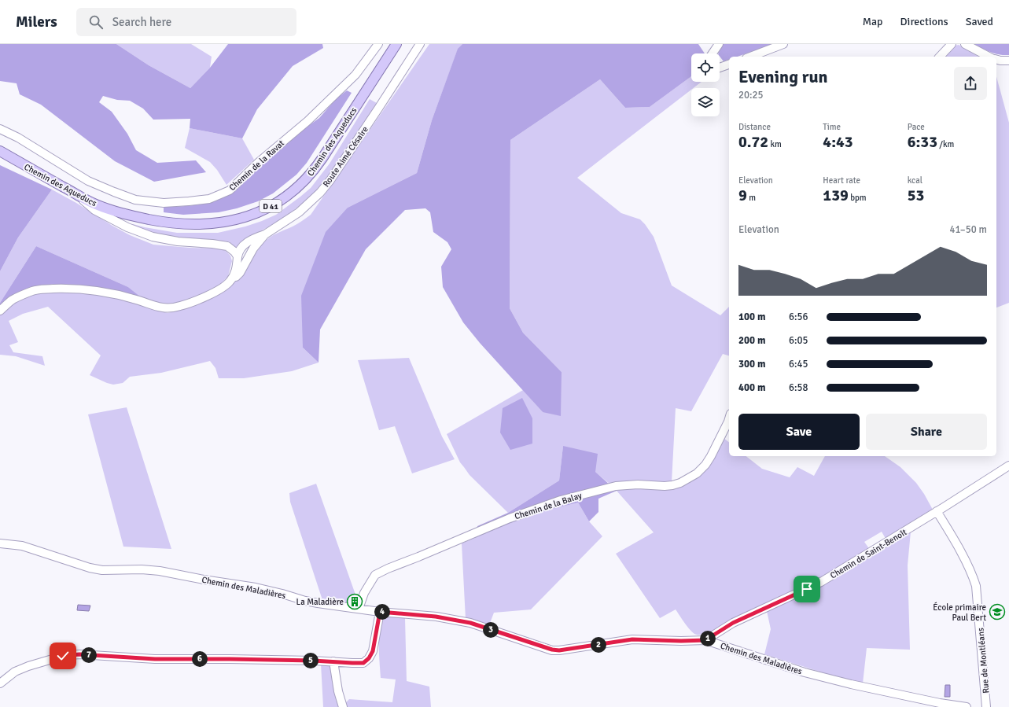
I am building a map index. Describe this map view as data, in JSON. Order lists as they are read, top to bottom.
{
  "streets": {
    "main road": ["Chemin des Aqueducs", "D 41"],
    "street": [
      "Route Aimé Césaire",
      "Chemin de la Ravat",
      "Chemin de la Balay",
      "Chemin de Saint-Benoît",
      "Chemin des Maladières",
      "Rue de Montléans"
    ]
  },
  "crossings": [
    ["Chemin de la Balay", "Chemin des Maladières"],
    ["Chemin de Saint-Benoît", "Chemin des Maladières"],
    ["Chemin de Saint-Benoît", "Rue de Montléans"]
  ],
  "places": {
    "building": ["La Maladière"],
    "school or university": ["École primaire Paul Bert"]
  },
  "page": {
    "header": "Milers",
    "search": "Search here",
    "nav": ["Map", "Directions", "Saved"],
    "heading": ["Evening run", "20:25"],
    "stats": [
      ["Distance", "0.72 km"],
      ["Time", "4:43"],
      ["Pace", "6:33 /km"],
      ["Elevation", "9 m"],
      ["Heart rate", "139 bpm"],
      ["kcal", "53"]
    ],
    "chart": ["Elevation", "41–50 m"],
    "list": [
      {
        "name": "100 m",
        "note": "6:56"
      },
      {
        "name": "200 m",
        "note": "6:05"
      },
      {
        "name": "300 m",
        "note": "6:45"
      },
      {
        "name": "400 m",
        "note": "6:58"
      }
    ],
    "buttons": ["Save", "Share"],
    "pins": [
      "4",
      "3",
      "1",
      "2",
      "7",
      "6",
      "5"
    ]
  }
}
